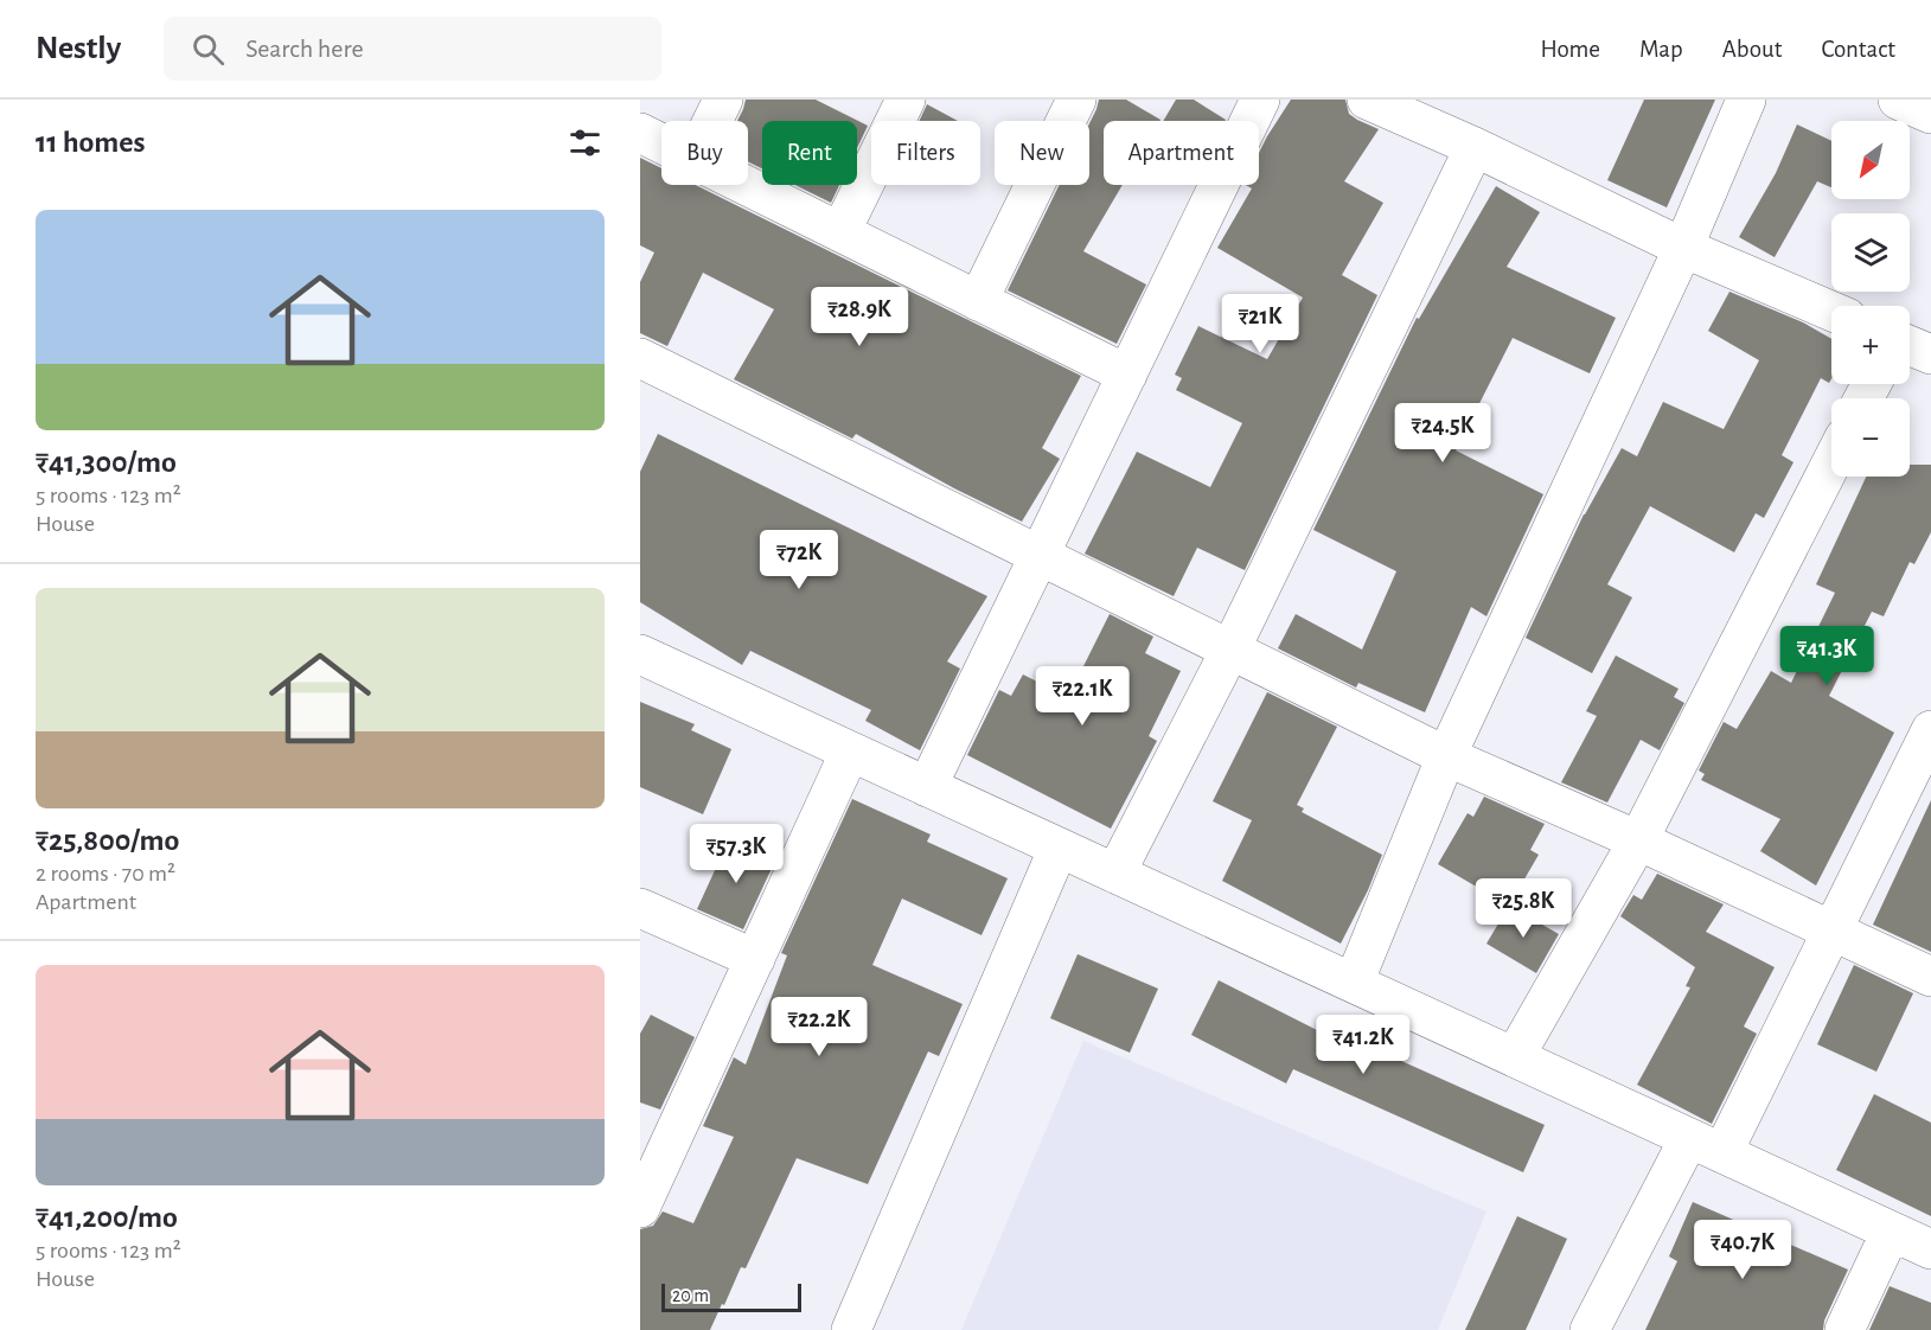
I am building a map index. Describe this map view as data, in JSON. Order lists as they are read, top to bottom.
{
  "scale_bar": "20 m",
  "north": "bottom left",
  "page": {
    "header": "Nestly",
    "search": "Search here",
    "nav": [
      "Home",
      "Map",
      "About",
      "Contact"
    ],
    "heading": "11 homes",
    "map_buttons": ["+", "−"],
    "chip": [
      "Buy",
      "Rent",
      "Filters",
      "New",
      "Apartment"
    ],
    "list": [
      {
        "name": "₹41,300/mo",
        "note": "5 rooms · 123 m² · House"
      },
      {
        "name": "₹25,800/mo",
        "note": "2 rooms · 70 m² · Apartment"
      },
      {
        "name": "₹41,200/mo",
        "note": "5 rooms · 123 m² · House"
      }
    ],
    "price": [
      "₹28.9K",
      "₹21K",
      "₹24.5K",
      "₹72K",
      "₹41.3K",
      "₹22.1K",
      "₹57.3K",
      "₹25.8K",
      "₹22.2K",
      "₹41.2K",
      "₹40.7K"
    ],
    "scale": "20 m"
  }
}
